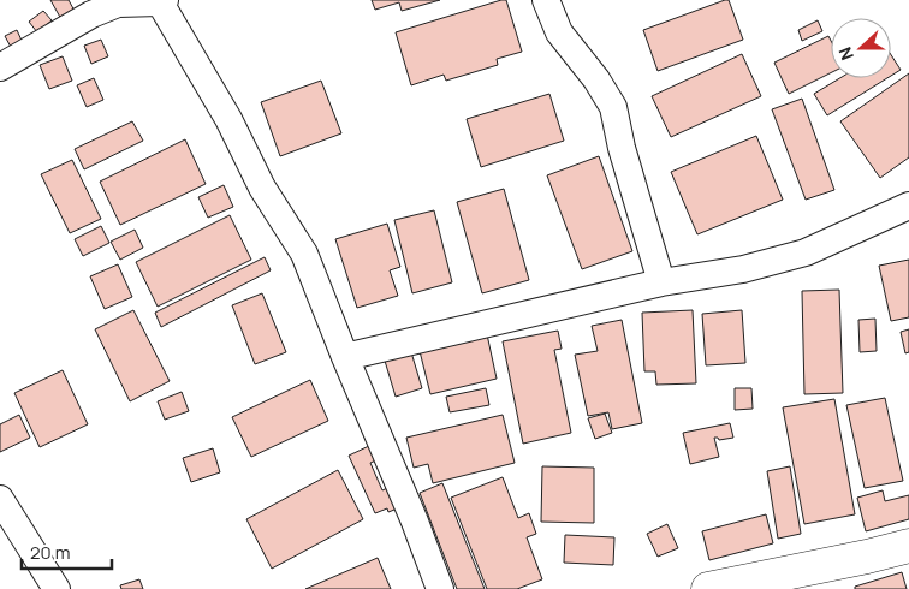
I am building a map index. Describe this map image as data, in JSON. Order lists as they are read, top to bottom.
{
  "scale_bar": "20 m",
  "north": "left"
}
